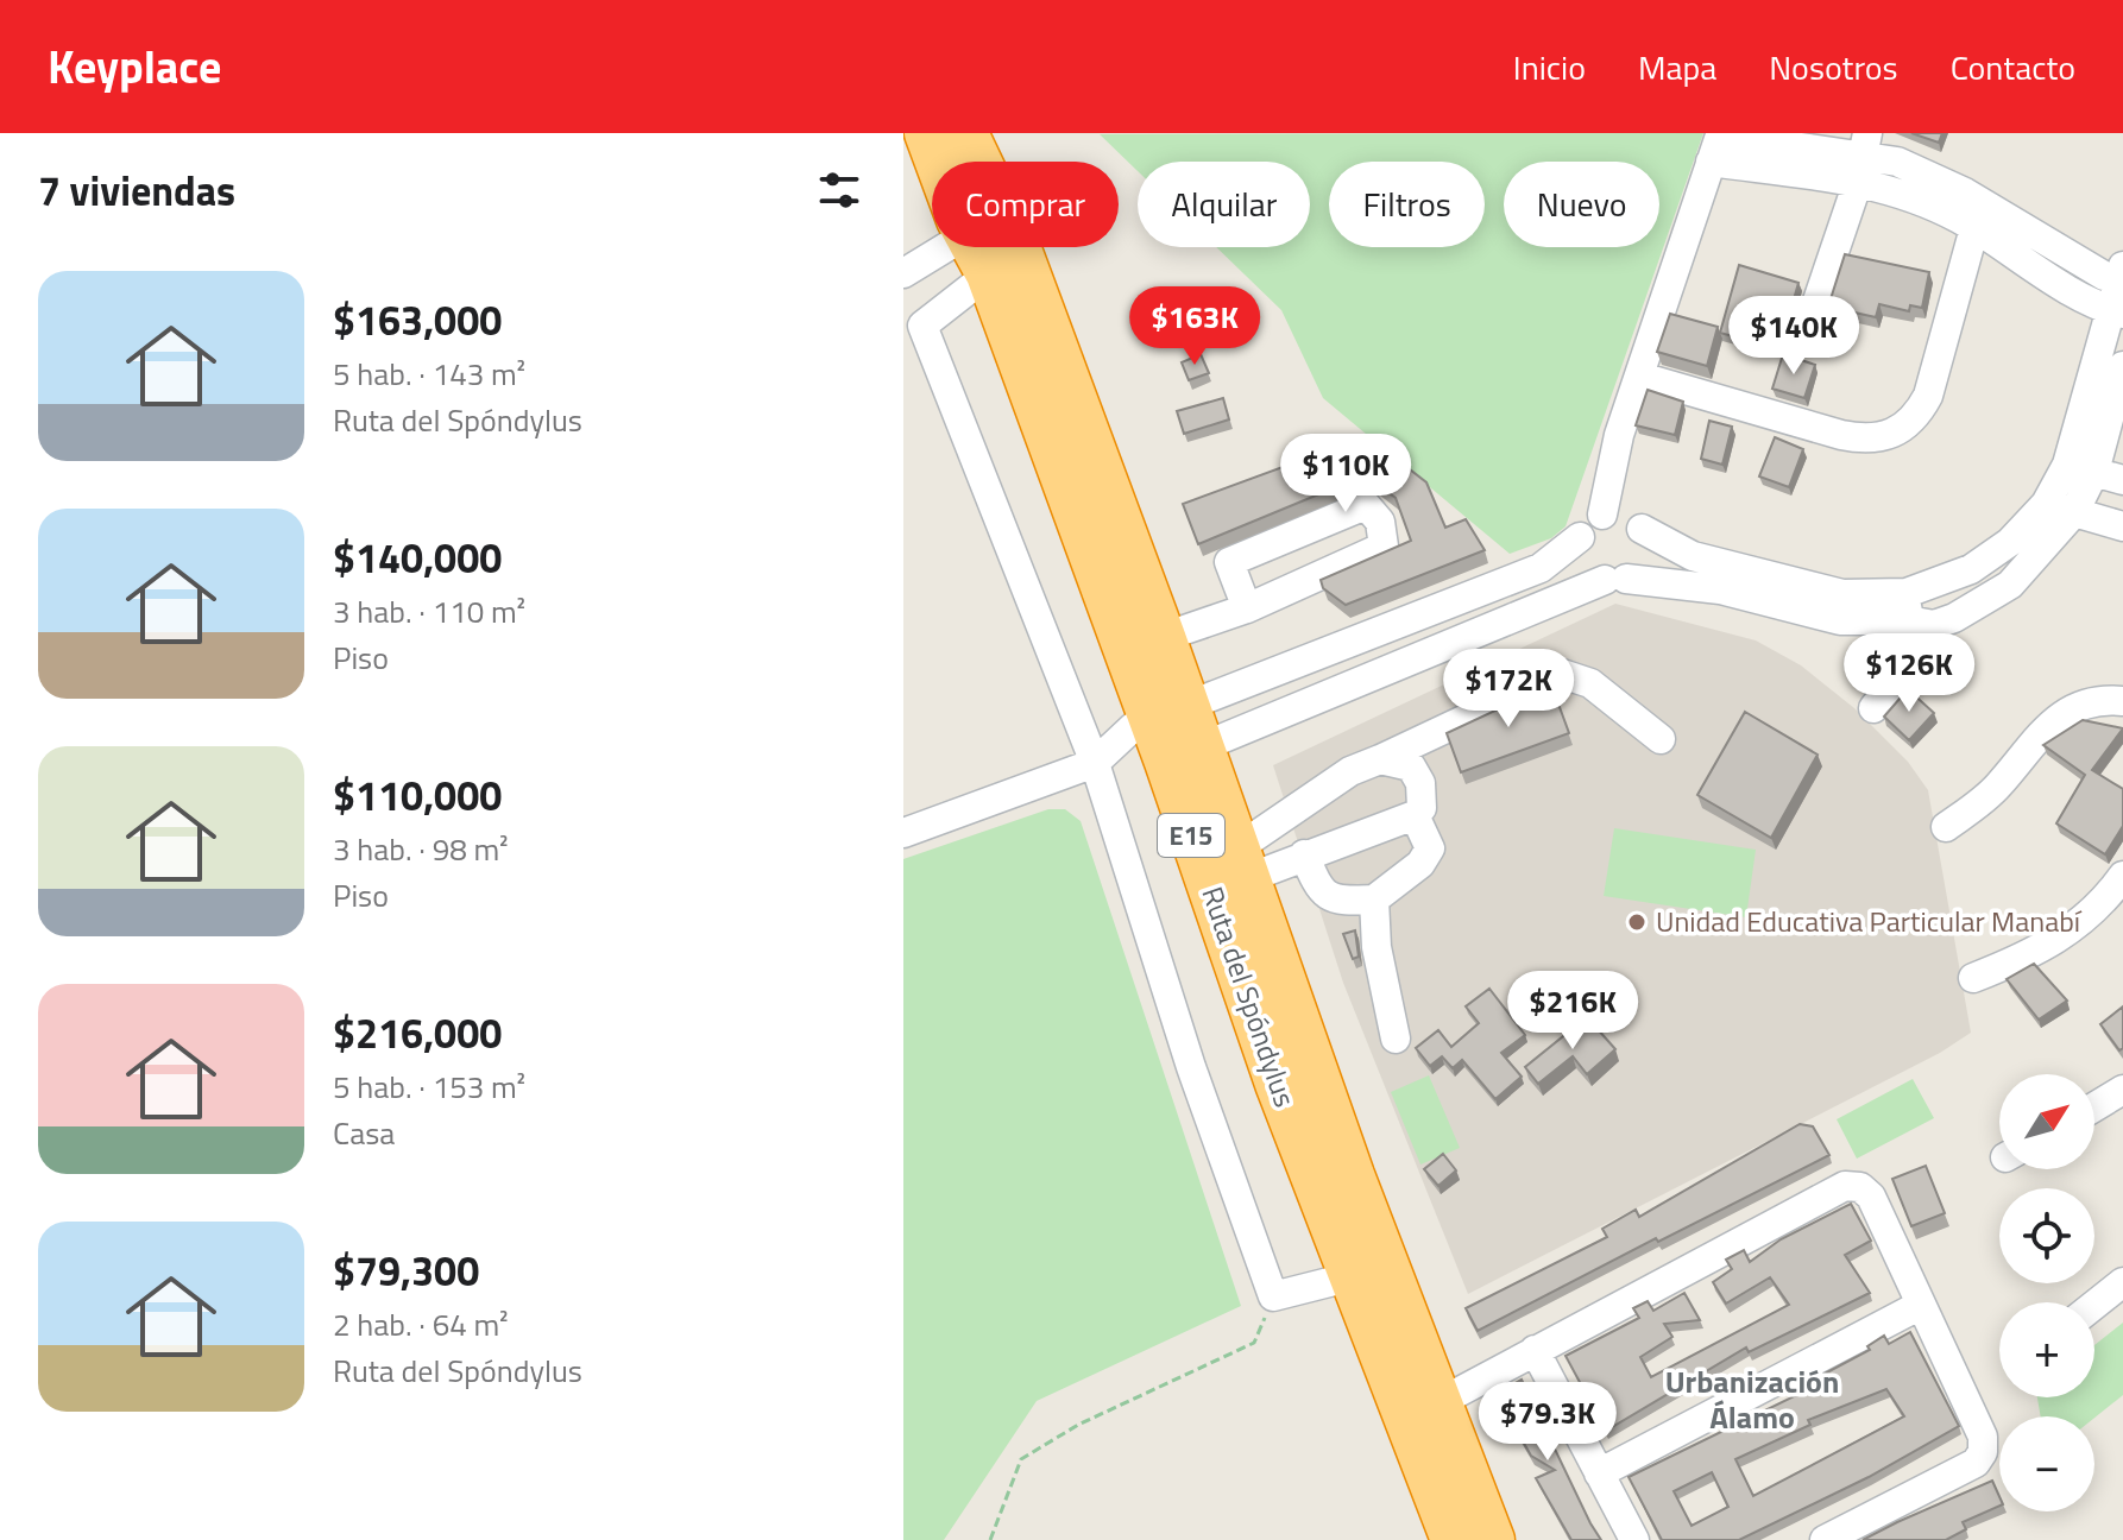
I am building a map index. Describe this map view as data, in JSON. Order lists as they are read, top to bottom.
{
  "streets": {
    "highway": ["E15", "Ruta del Spóndylus"]
  },
  "districts": ["Urbanización Álamo"],
  "places": ["Unidad Educativa Particular Manabí"],
  "north": "top right",
  "page": {
    "header": "Keyplace",
    "nav": [
      "Inicio",
      "Mapa",
      "Nosotros",
      "Contacto"
    ],
    "heading": "7 viviendas",
    "chip": [
      "Comprar",
      "Alquilar",
      "Filtros",
      "Nuevo"
    ],
    "list": [
      {
        "name": "$163,000",
        "note": "5 hab. · 143 m² · Ruta del Spóndylus"
      },
      {
        "name": "$140,000",
        "note": "3 hab. · 110 m² · Piso"
      },
      {
        "name": "$110,000",
        "note": "3 hab. · 98 m² · Piso"
      },
      {
        "name": "$216,000",
        "note": "5 hab. · 153 m² · Casa"
      },
      {
        "name": "$79,300",
        "note": "2 hab. · 64 m² · Ruta del Spóndylus"
      }
    ],
    "price": [
      "$163K",
      "$140K",
      "$110K",
      "$126K",
      "$172K",
      "$216K",
      "$79.3K"
    ],
    "map_buttons": ["+", "−"]
  }
}
